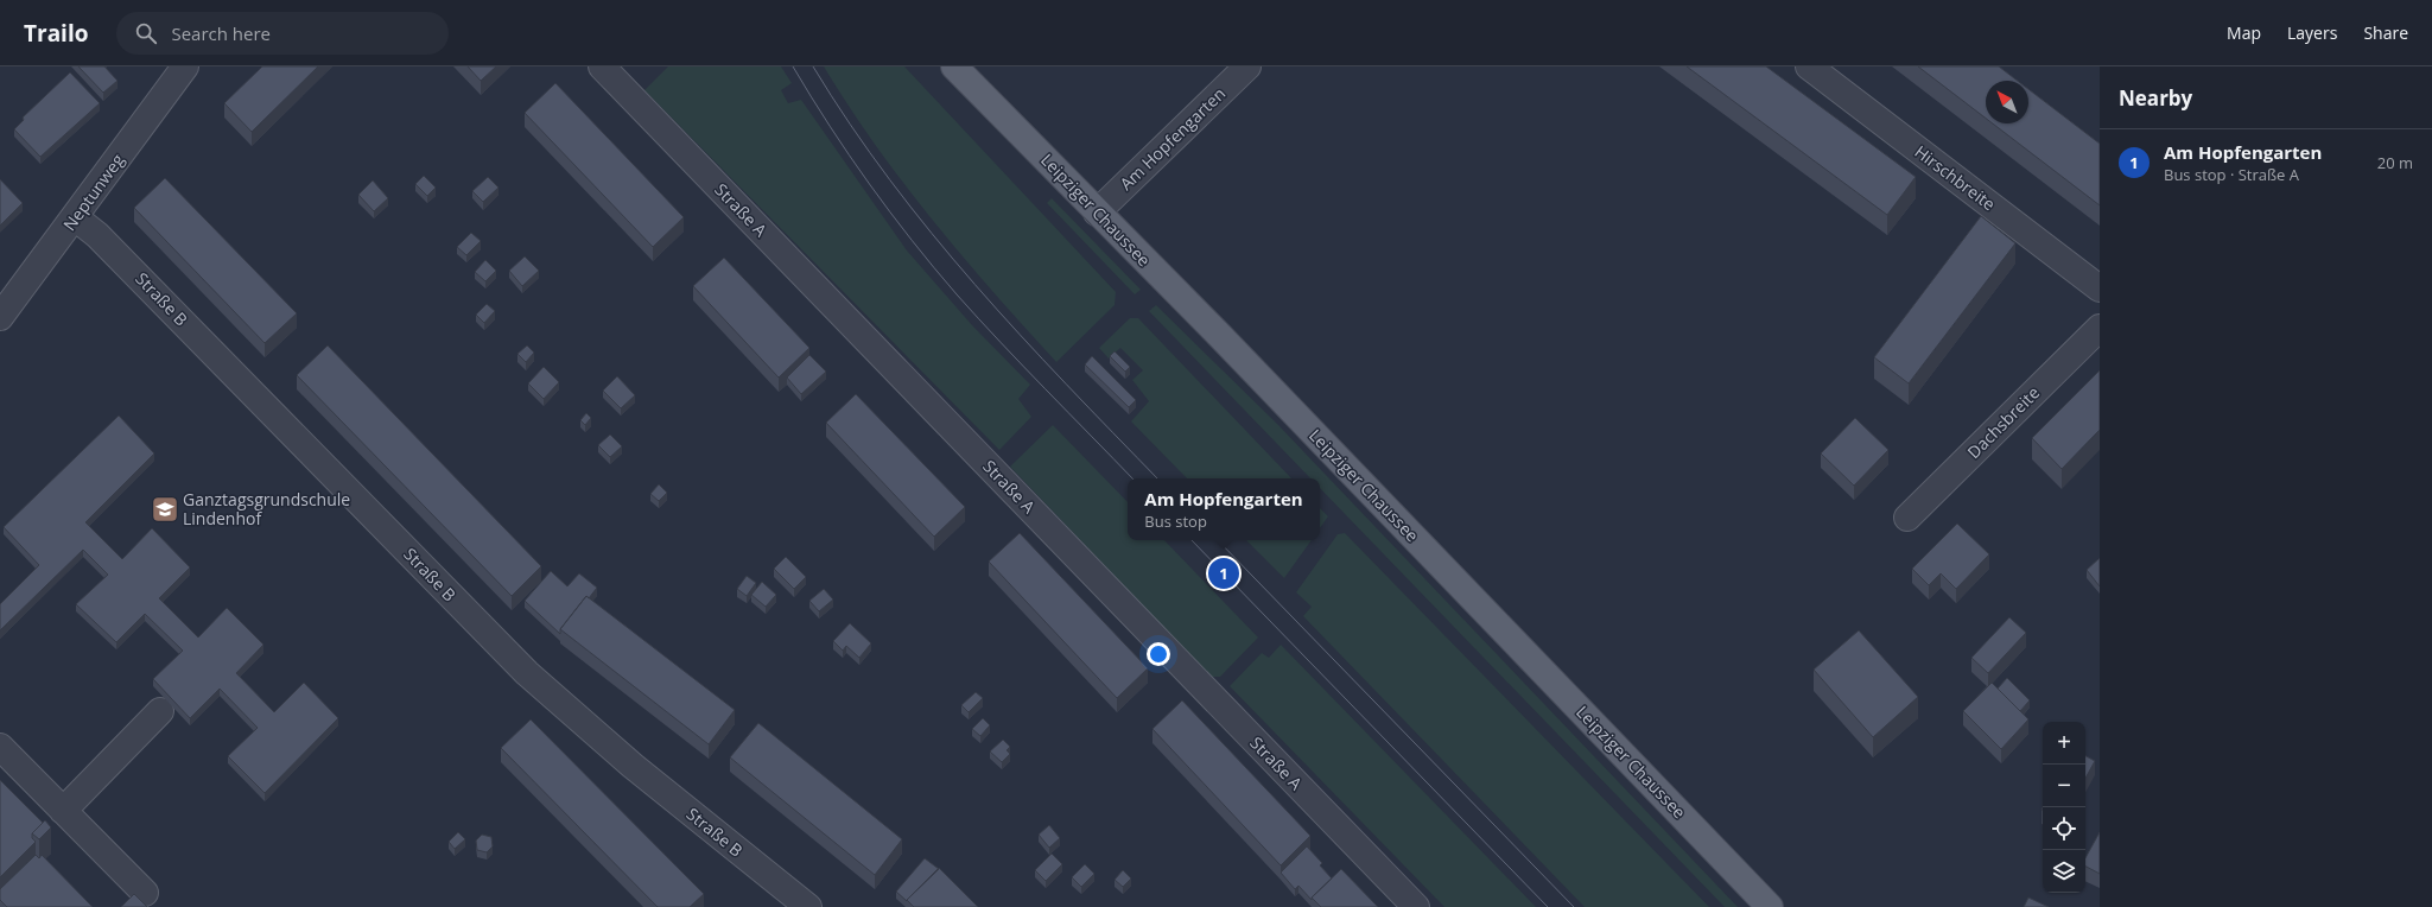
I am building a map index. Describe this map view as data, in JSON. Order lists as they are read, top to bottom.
{
  "streets": {
    "main road": ["Leipziger Chaussee"],
    "street": [
      "Am Hopfengarten",
      "Hirschbreite",
      "Neptunweg",
      "Straße A",
      "Straße B",
      "Dachsbreite"
    ]
  },
  "crossings": [
    ["Am Hopfengarten", "Leipziger Chaussee"],
    ["Neptunweg", "Straße B"]
  ],
  "places": {
    "school or university": ["Ganztagsgrundschule Lindenhof"]
  },
  "north": "top left",
  "page": {
    "header": "Trailo",
    "search": "Search here",
    "nav": ["Map", "Layers", "Share"],
    "heading": "Nearby",
    "list": [
      {
        "mark": "1",
        "name": "Am Hopfengarten",
        "note": "Bus stop · Straße A",
        "value": "20 m"
      }
    ],
    "popup": ["Am Hopfengarten", "Bus stop"],
    "pins": "1",
    "map_buttons": ["+", "−"]
  }
}
